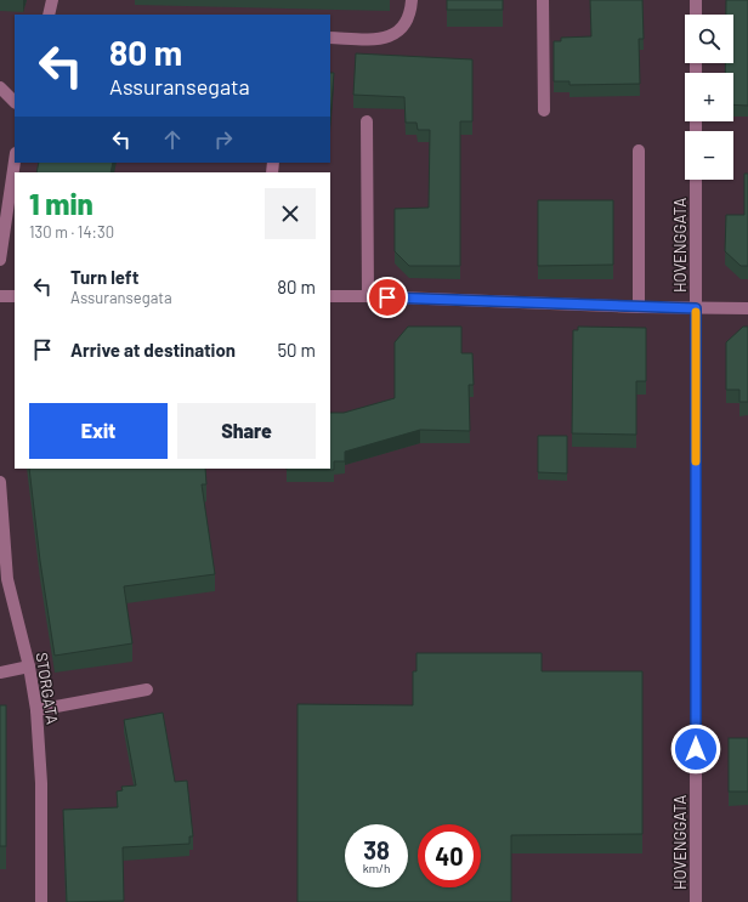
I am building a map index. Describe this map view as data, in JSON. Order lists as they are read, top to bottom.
{
  "streets": {
    "street": ["HOVENGGATA", "STORGATA"]
  },
  "page": {
    "map_buttons": ["+", "−"],
    "turn": ["80 m", "Assuransegata"],
    "heading": ["1 min", "130 m · 14:30"],
    "list": [
      {
        "name": "Turn left",
        "note": "Assuransegata",
        "value": "80 m"
      },
      {
        "name": "Arrive at destination",
        "value": "50 m"
      }
    ],
    "buttons": ["Exit", "Share"],
    "speed": "38 km/h",
    "limit": "40"
  }
}
